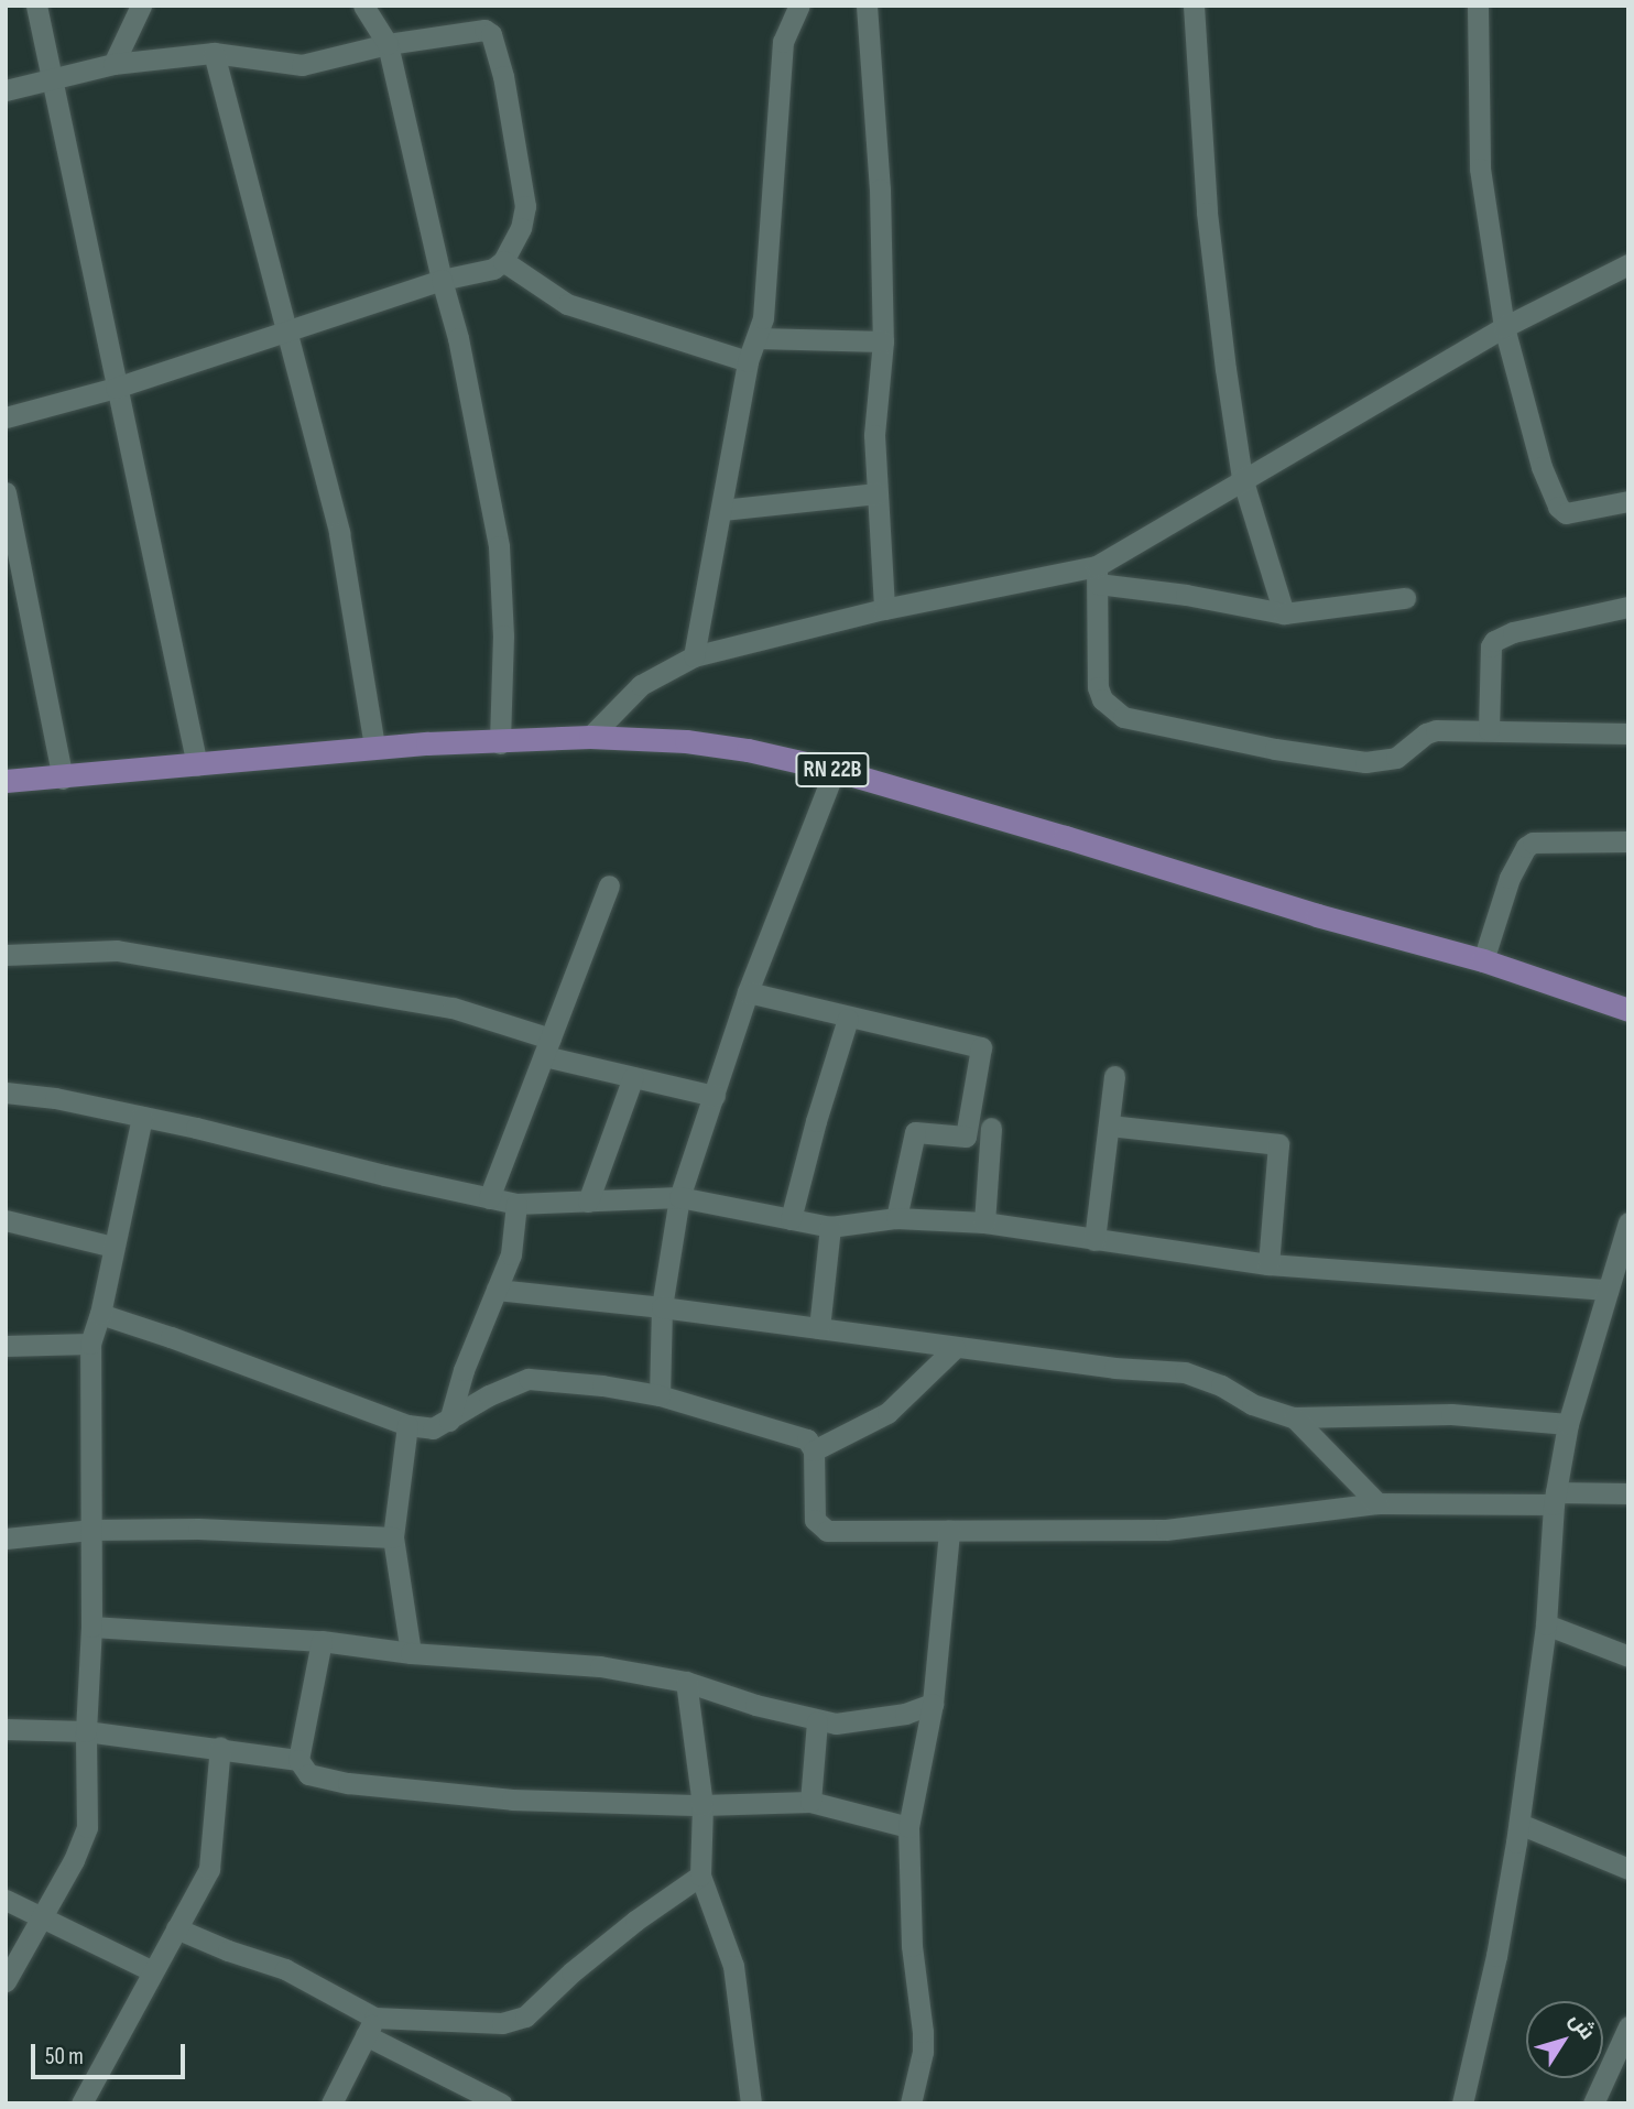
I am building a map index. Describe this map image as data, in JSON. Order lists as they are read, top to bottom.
{
  "streets": {
    "main road": ["RN 22B"]
  },
  "scale_bar": "50 m",
  "north": "top right"
}
